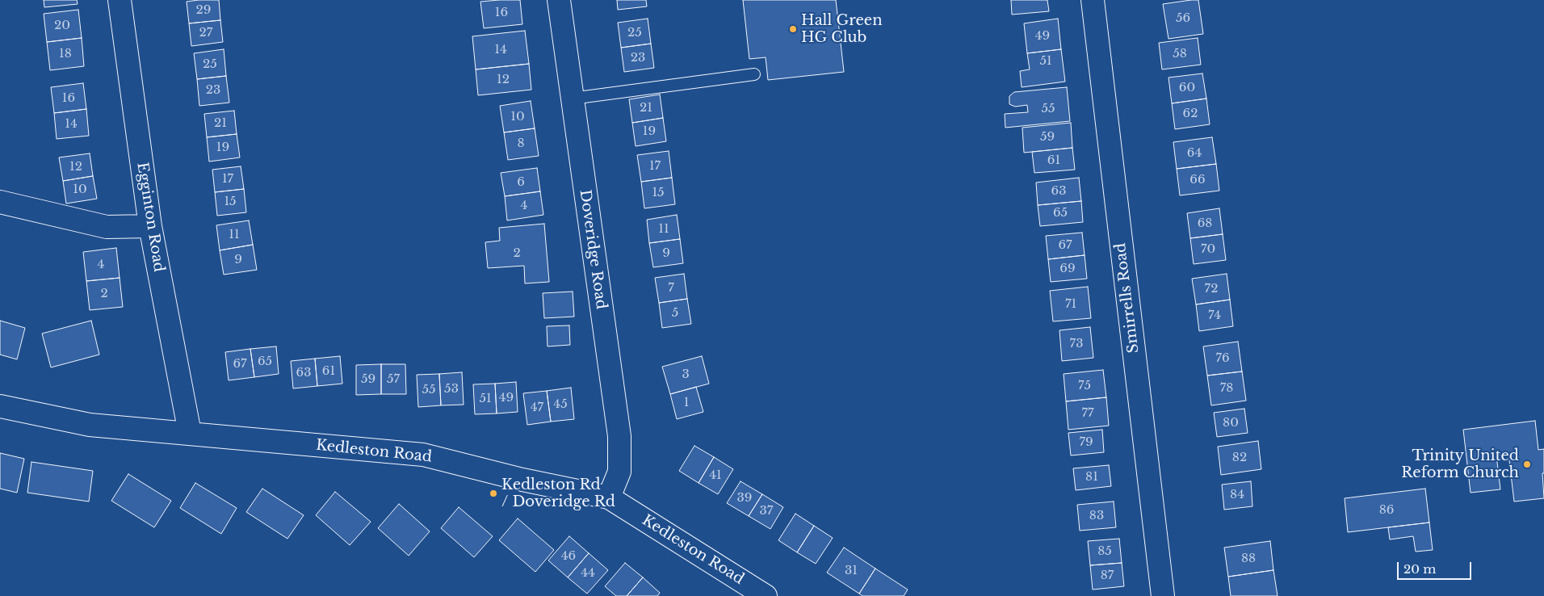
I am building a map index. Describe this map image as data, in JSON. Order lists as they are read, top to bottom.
{
  "streets": {
    "street": [
      "Egginton Road",
      "Doveridge Road",
      "Smirrells Road",
      "Kedleston Road"
    ]
  },
  "crossings": [
    ["Egginton Road", "Kedleston Road"],
    ["Doveridge Road", "Kedleston Road"]
  ],
  "places": ["Hall Green HG Club", "Trinity United Reform Church", "Kedleston Rd / Doveridge Rd"],
  "house_numbers": [
    "29",
    "16",
    "56",
    "20",
    "27",
    "25",
    "49",
    "14",
    "18",
    "58",
    "23",
    "51",
    "25",
    "12",
    "60",
    "23",
    "16",
    "21",
    "55",
    "62",
    "10",
    "21",
    "14",
    "19",
    "59",
    "8",
    "19",
    "64",
    "61",
    "17",
    "12",
    "17",
    "66",
    "6",
    "10",
    "63",
    "15",
    "15",
    "4",
    "65",
    "68",
    "11",
    "11",
    "67",
    "70",
    "2",
    "9",
    "9",
    "4",
    "69",
    "7",
    "72",
    "2",
    "71",
    "5",
    "74",
    "73",
    "76",
    "65",
    "67",
    "61",
    "63",
    "3",
    "59",
    "57",
    "75",
    "78",
    "53",
    "55",
    "49",
    "51",
    "1",
    "45",
    "47",
    "77",
    "80",
    "79",
    "82",
    "41",
    "81",
    "84",
    "39",
    "86",
    "37",
    "83",
    "85",
    "46",
    "88",
    "31",
    "44",
    "87"
  ],
  "scale_bar": "20 m"
}
